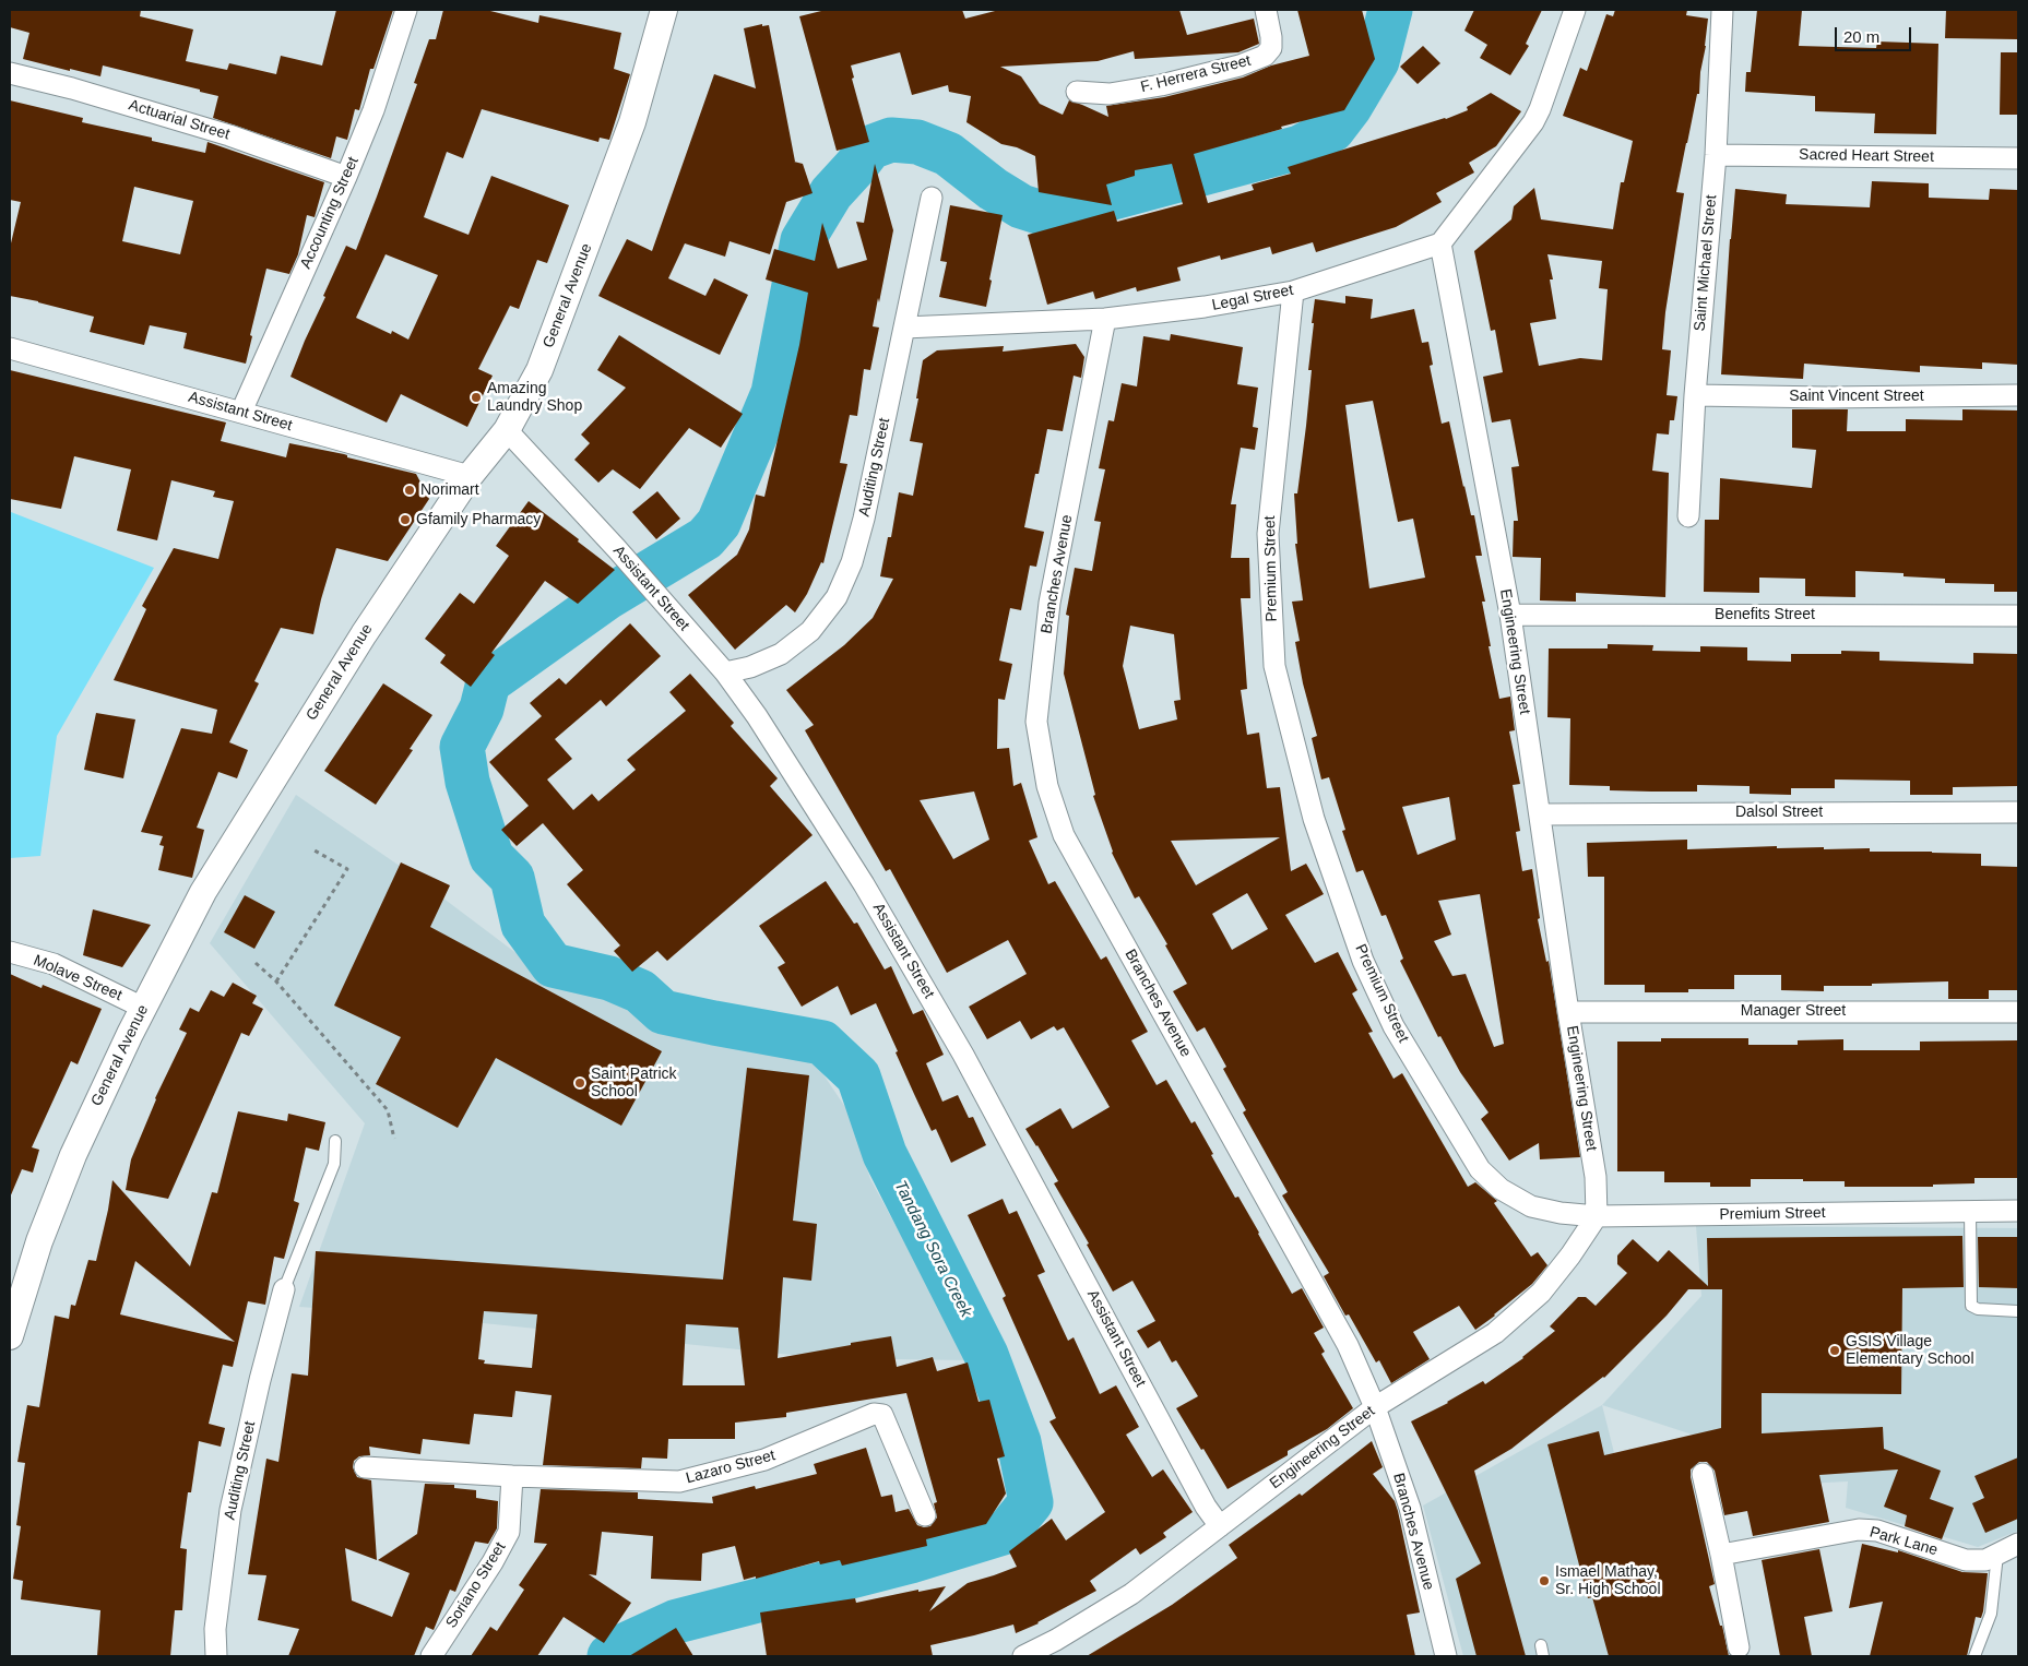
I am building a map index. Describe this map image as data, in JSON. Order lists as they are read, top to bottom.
{
  "streets": {
    "street": [
      "F. Herrera Street",
      "Actuarial Street",
      "Sacred Heart Street",
      "Accounting Street",
      "Saint Michael Street",
      "General Avenue",
      "Legal Street",
      "Saint Vincent Street",
      "Assistant Street",
      "Auditing Street",
      "Premium Street",
      "Branches Avenue",
      "Benefits Street",
      "Engineering Street",
      "Dalsol Street",
      "Molave Street",
      "Manager Street",
      "Lazaro Street",
      "Park Lane",
      "Soriano Street"
    ]
  },
  "crossings": [
    ["Actuarial Street", "Accounting Street"],
    ["Sacred Heart Street", "Saint Michael Street"],
    ["Accounting Street", "Assistant Street"],
    ["Saint Michael Street", "Saint Vincent Street"],
    ["General Avenue", "Assistant Street"],
    ["General Avenue", "Molave Street"],
    ["Legal Street", "Auditing Street"],
    ["Legal Street", "Premium Street"],
    ["Legal Street", "Branches Avenue"],
    ["Legal Street", "Engineering Street"],
    ["Assistant Street", "Auditing Street"],
    ["Assistant Street", "Engineering Street"],
    ["Premium Street", "Engineering Street"],
    ["Branches Avenue", "Engineering Street"],
    ["Benefits Street", "Engineering Street"],
    ["Engineering Street", "Dalsol Street"],
    ["Engineering Street", "Manager Street"],
    ["Lazaro Street", "Soriano Street"]
  ],
  "water": ["Tandang Sora Creek"],
  "places": [
    "Amazing Laundry Shop",
    "Norimart",
    "Gfamily Pharmacy",
    "Saint Patrick School",
    "GSIS Village Elementary School",
    "Ismael Mathay, Sr. High School"
  ],
  "scale_bar": "20 m"
}
